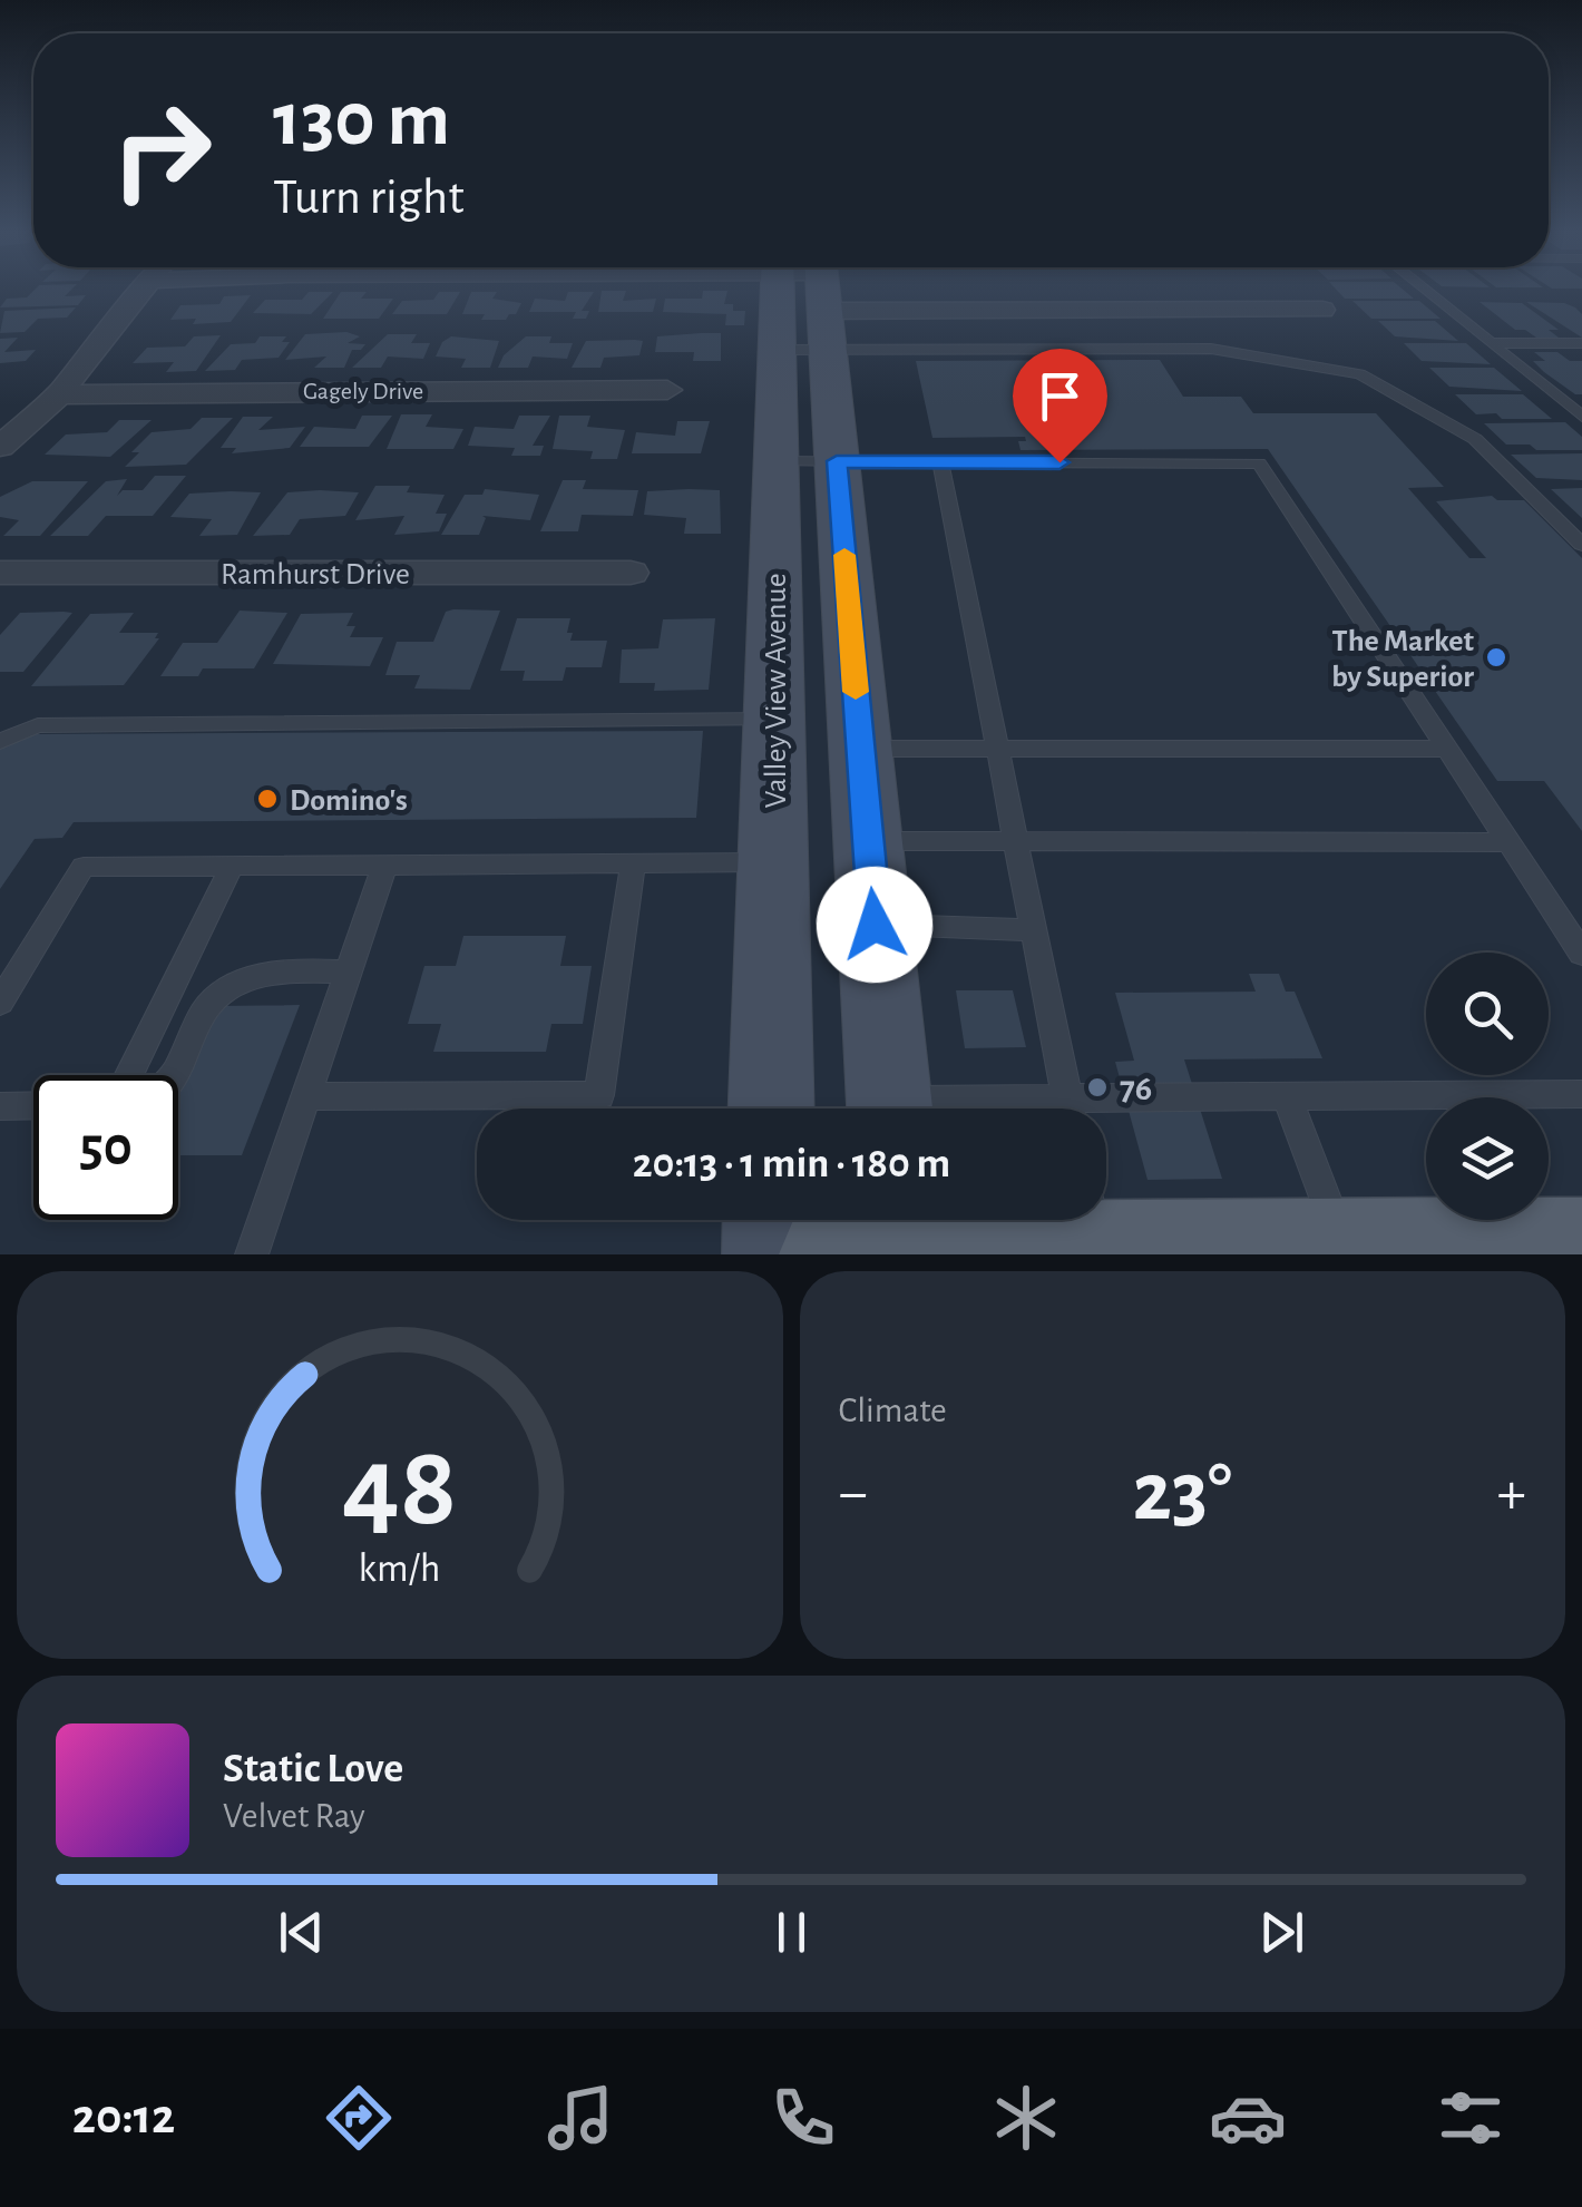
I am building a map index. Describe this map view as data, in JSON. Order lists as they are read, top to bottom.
{
  "streets": {
    "main road": ["Valley View Avenue"],
    "street": ["Gagely Drive", "Ramhurst Drive"]
  },
  "places": ["The Market by Superior", "Domino's", "76"],
  "page": {
    "turn": ["130 m", "Turn right"],
    "limit": "50",
    "trip": "20:13 · 1 min · 180 m",
    "tile": "Climate",
    "heat": ["−", "23°", "+"],
    "song": ["Static Love", "Velvet Ray"],
    "tabs": "20:12",
    "gauge": ["48", "km/h"]
  }
}
